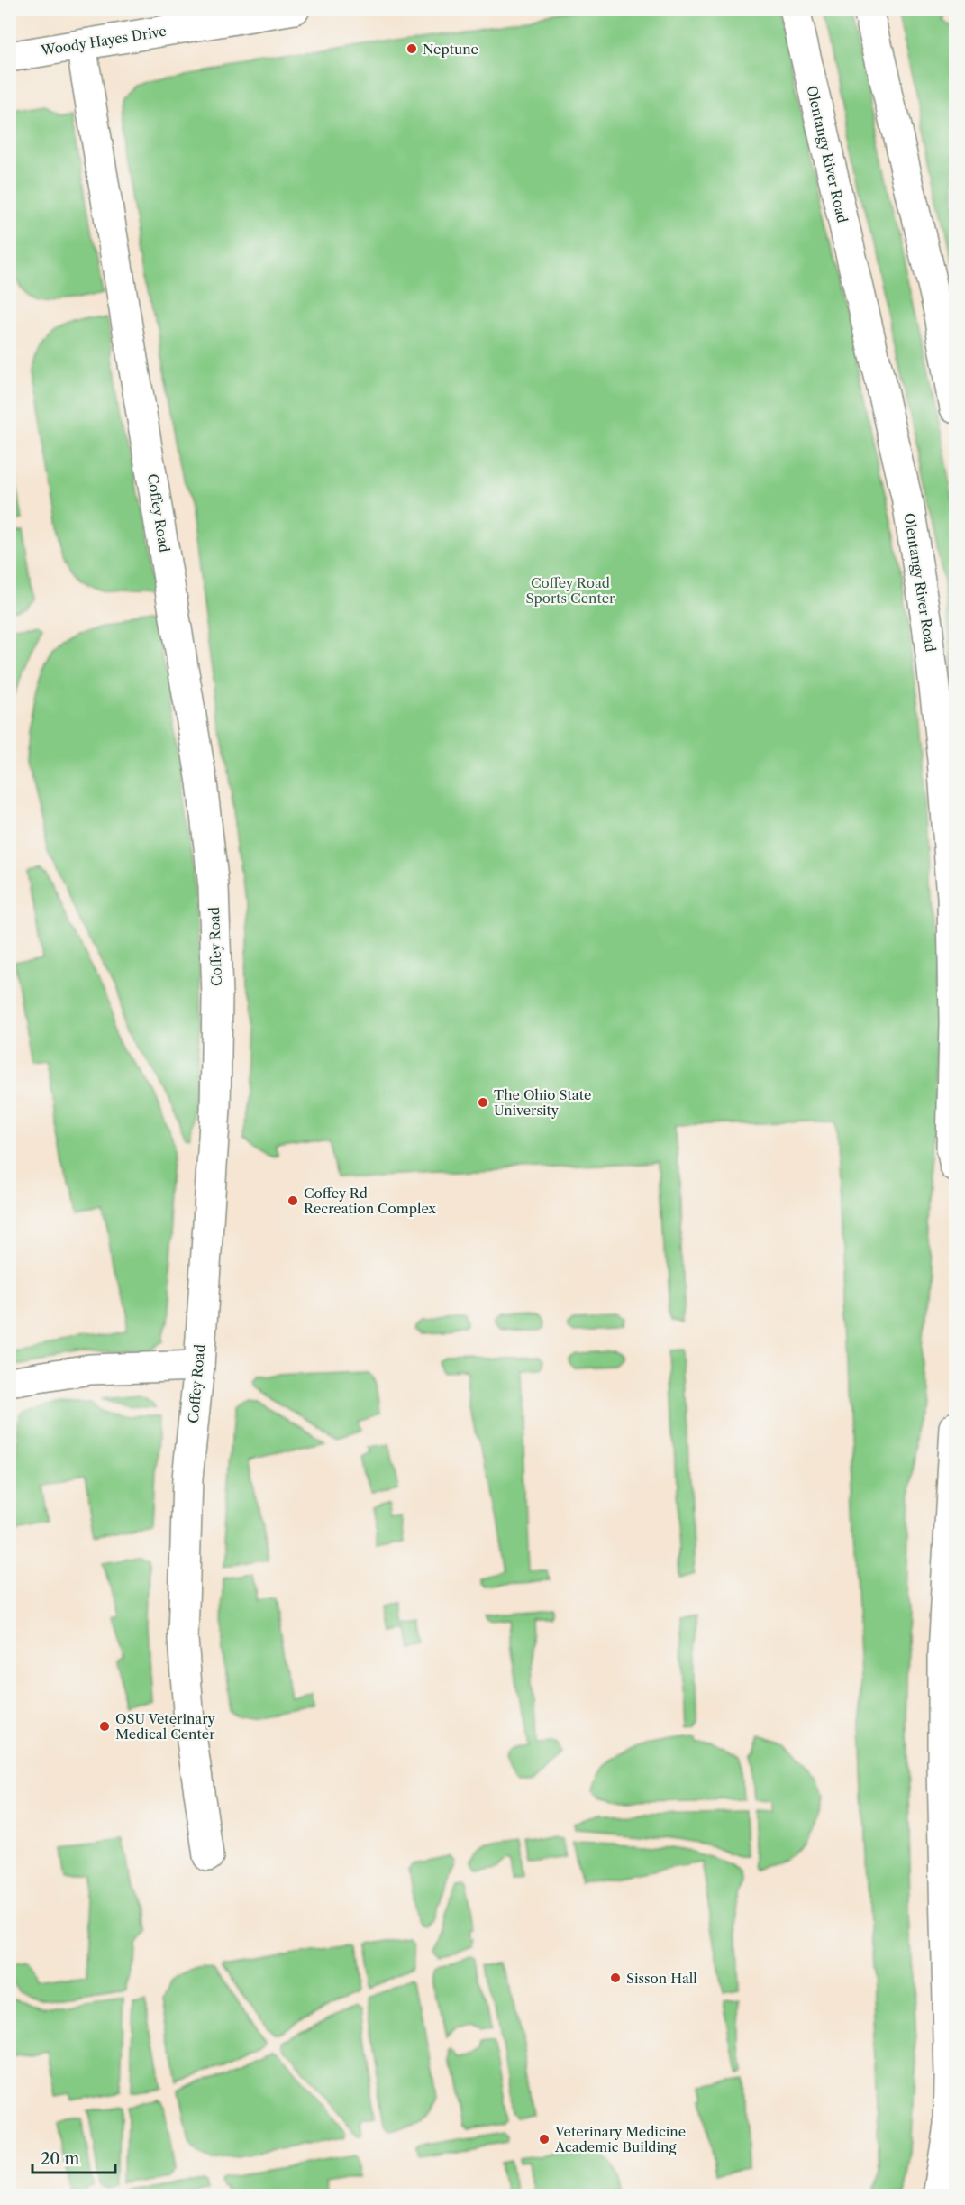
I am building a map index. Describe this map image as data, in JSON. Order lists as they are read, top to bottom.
{
  "streets": {
    "main road": ["Woody Hayes Drive", "Olentangy River Road", "Coffey Road"]
  },
  "crossings": [
    ["Woody Hayes Drive", "Coffey Road"]
  ],
  "parks": ["Coffey Road Sports Center"],
  "places": [
    "Neptune",
    "The Ohio State University",
    "Coffey Rd Recreation Complex",
    "OSU Veterinary Medical Center",
    "Sisson Hall",
    "Veterinary Medicine Academic Building"
  ],
  "scale_bar": "20 m"
}
